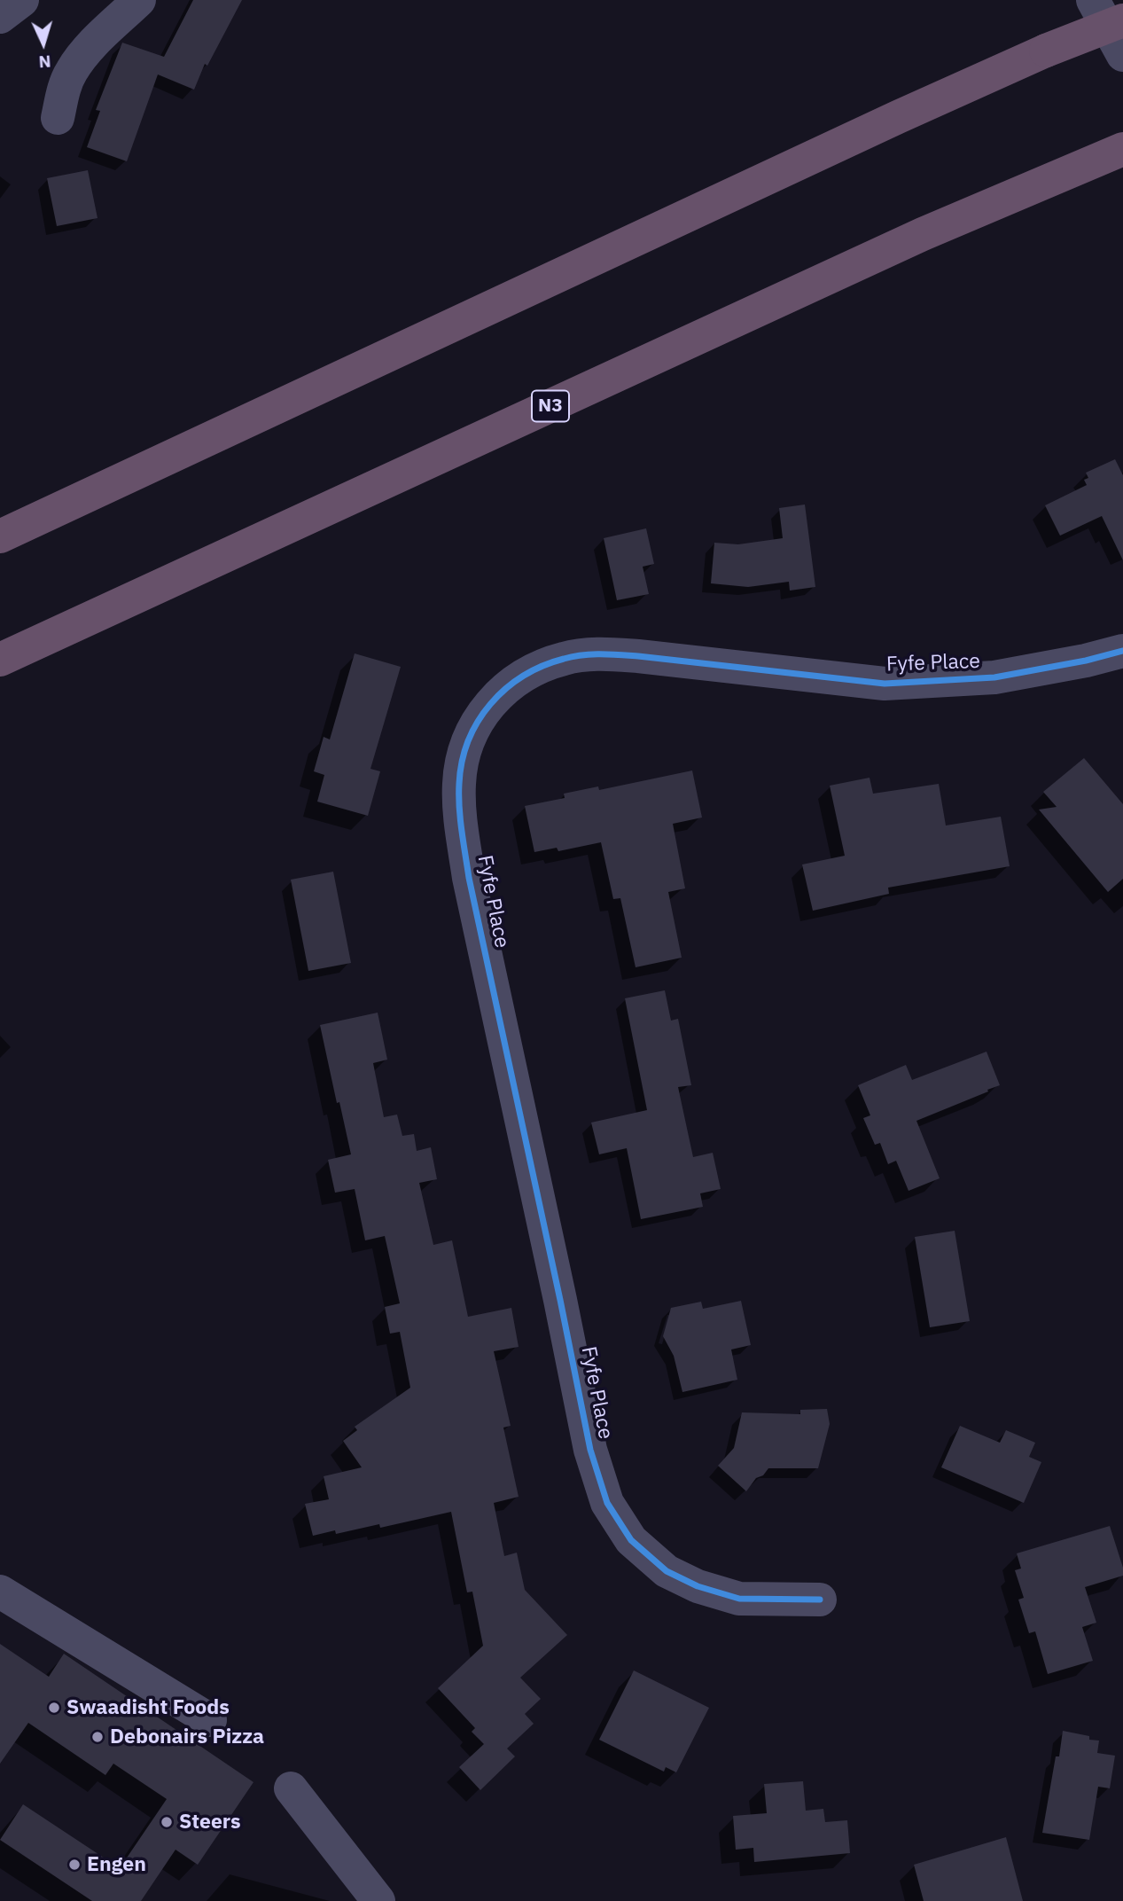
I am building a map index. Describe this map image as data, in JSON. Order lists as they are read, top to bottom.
{
  "streets": {
    "highway": ["N3"],
    "street": ["Fyfe Place"]
  },
  "places": [
    "Swaadisht Foods",
    "Debonairs Pizza",
    "Steers",
    "Engen"
  ],
  "north": "bottom"
}
